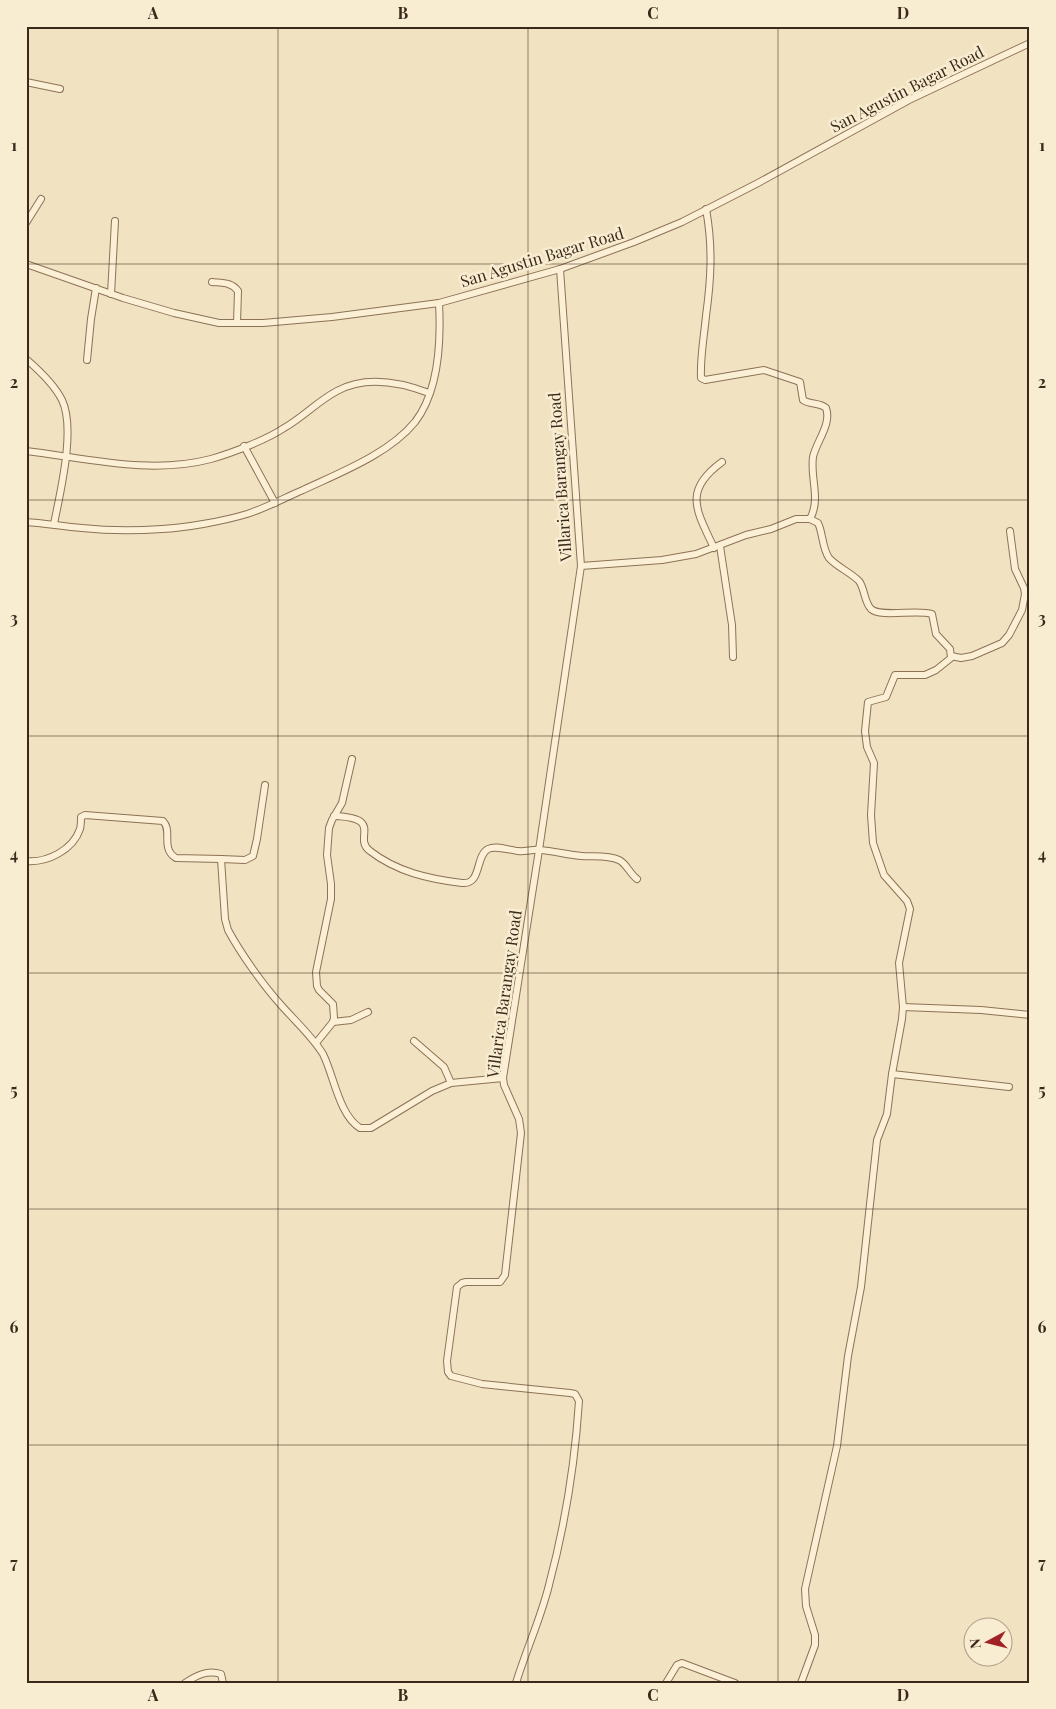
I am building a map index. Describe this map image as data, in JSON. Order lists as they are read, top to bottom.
{
  "streets": {
    "street": ["San Agustin Bagar Road", "Villarica Barangay Road"]
  },
  "crossings": [
    ["San Agustin Bagar Road", "Villarica Barangay Road"]
  ],
  "north": "left",
  "grid": {
    "columns": [
      "A",
      "B",
      "C",
      "D"
    ],
    "rows": [
      "1",
      "2",
      "3",
      "4",
      "5",
      "6",
      "7"
    ]
  }
}
